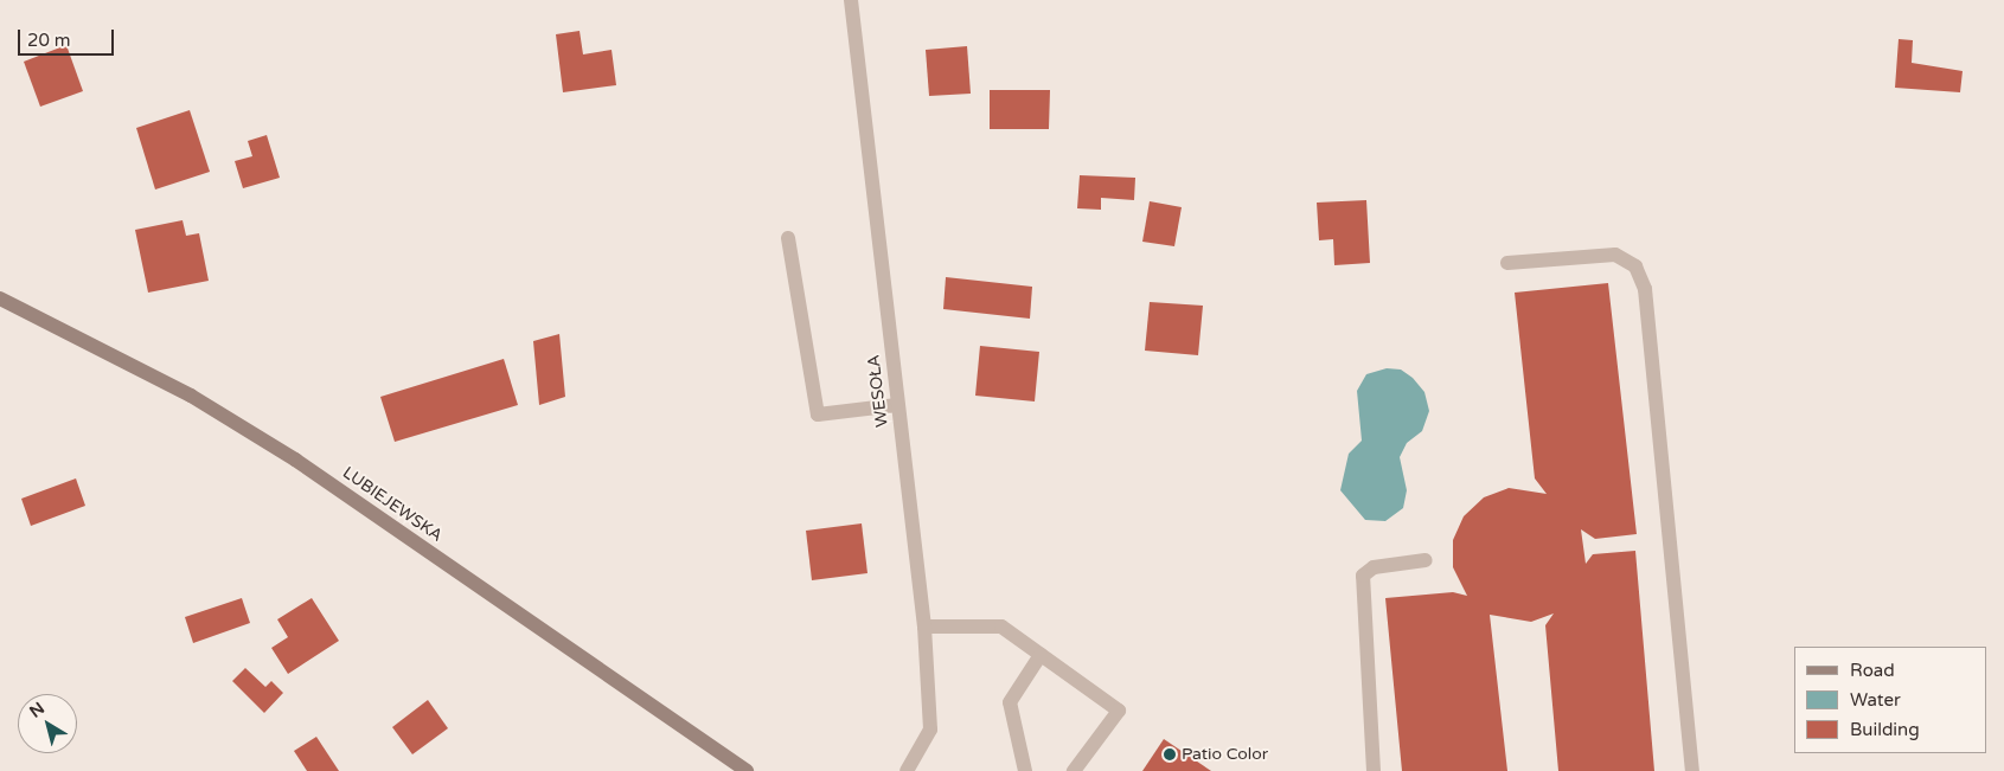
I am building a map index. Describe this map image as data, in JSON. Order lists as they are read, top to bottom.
{
  "streets": {
    "main road": ["LUBIEJEWSKA"],
    "street": ["WESOŁA"]
  },
  "places": ["Patio Color"],
  "legend": ["Road", "Water", "Building"],
  "scale_bar": "20 m",
  "north": "top left"
}
